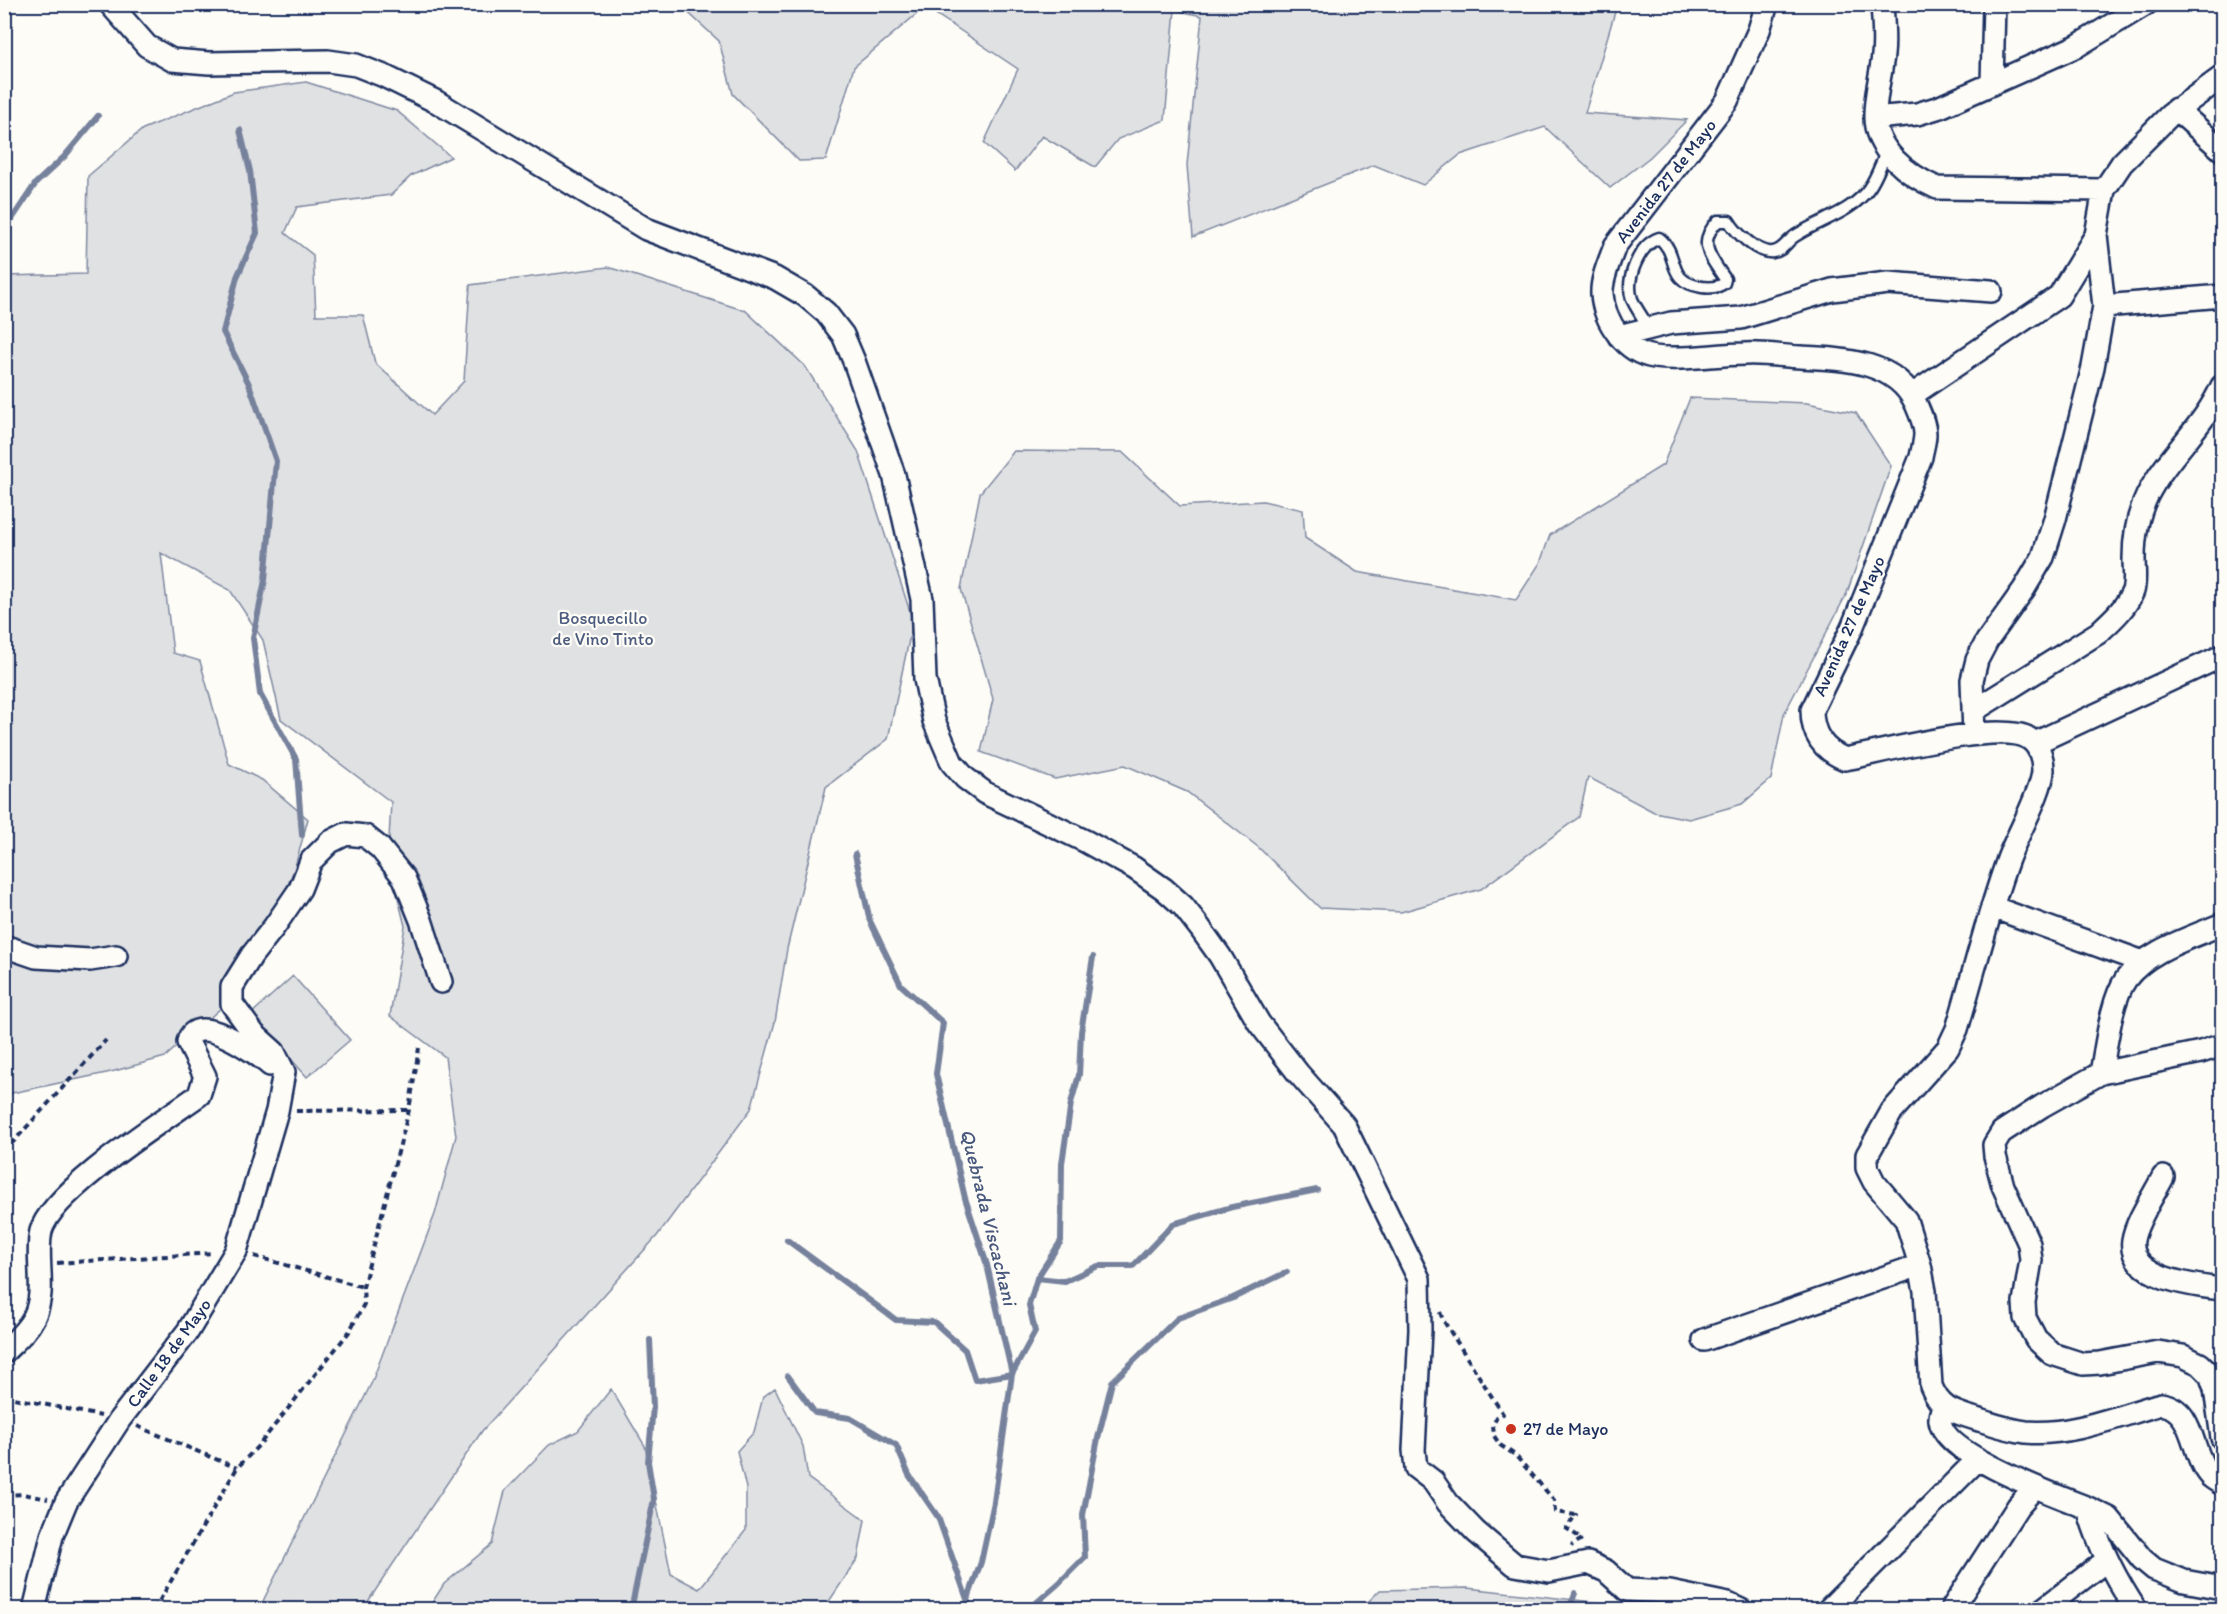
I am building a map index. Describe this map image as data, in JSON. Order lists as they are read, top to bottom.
{
  "streets": {
    "street": ["Avenida 27 de Mayo", "Calle 18 de Mayo"]
  },
  "water": ["Quebrada Viscachani"],
  "parks": ["Bosquecillo de Vino Tinto"],
  "places": ["27 de Mayo"]
}
